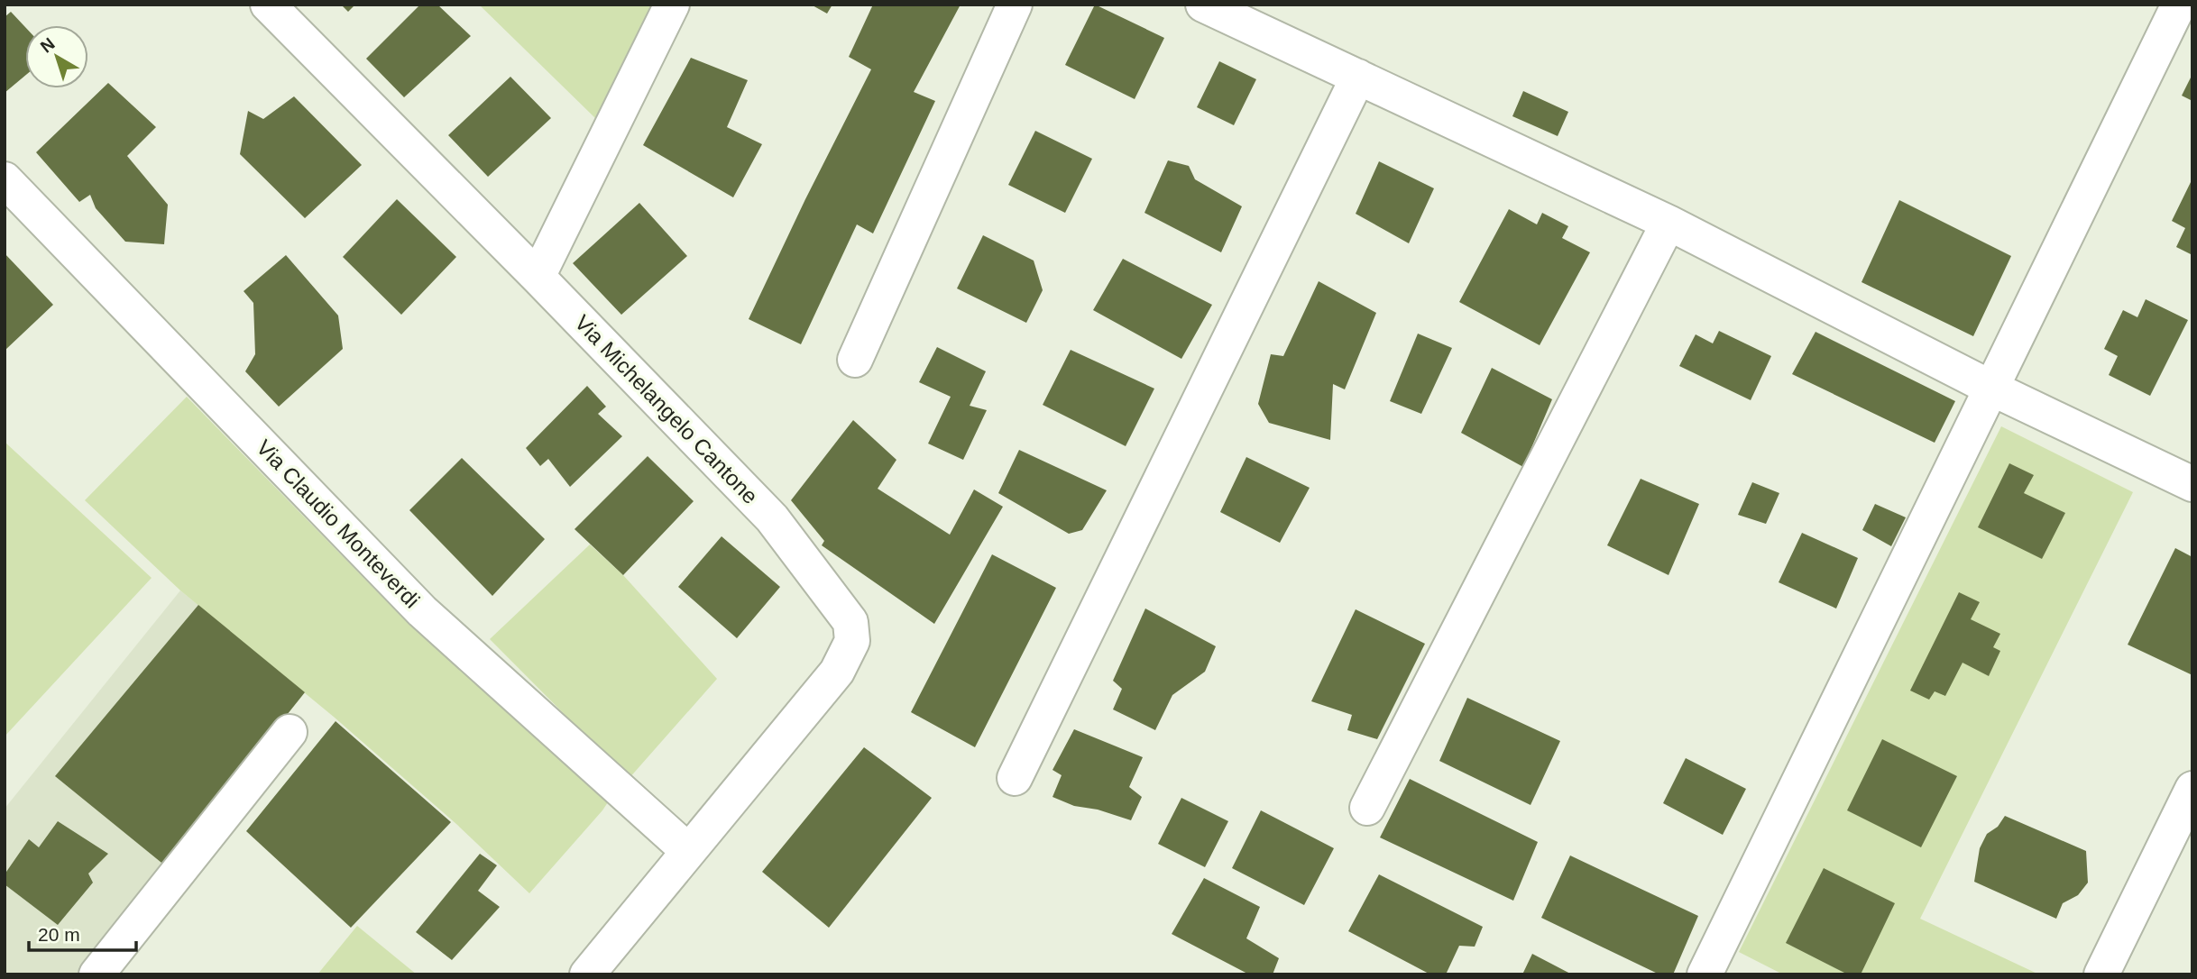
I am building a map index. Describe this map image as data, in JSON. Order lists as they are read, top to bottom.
{
  "streets": {
    "street": ["Via Michelangelo Cantone", "Via Claudio Monteverdi"]
  },
  "crossings": [
    ["Via Michelangelo Cantone", "Via Claudio Monteverdi"]
  ],
  "scale_bar": "20 m",
  "north": "top left"
}
